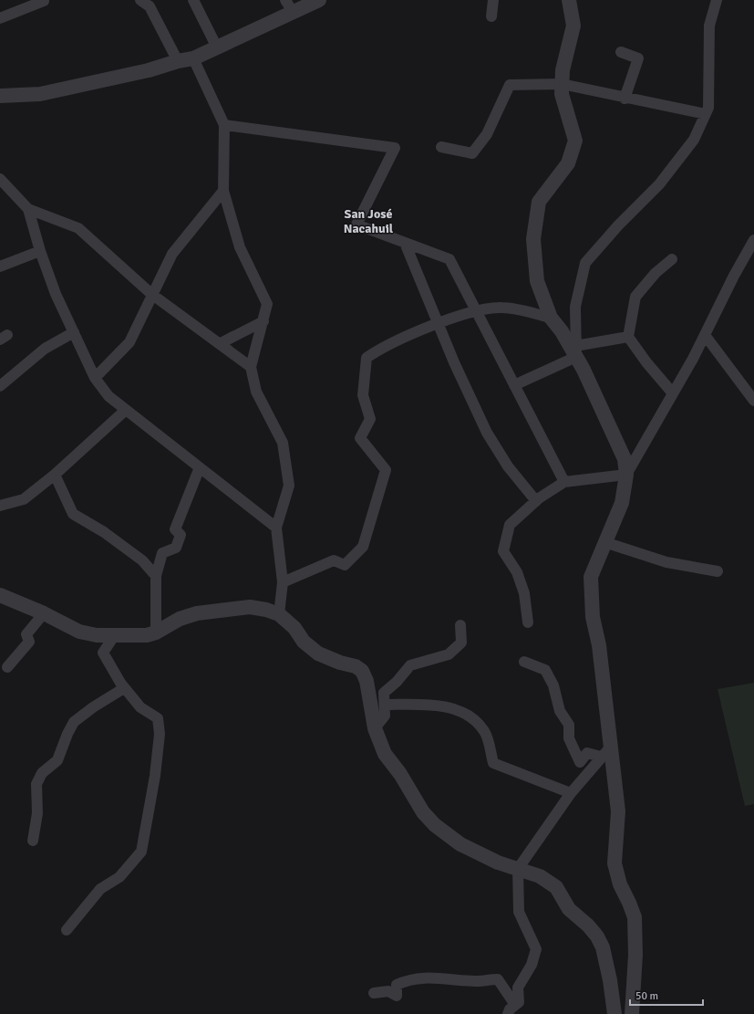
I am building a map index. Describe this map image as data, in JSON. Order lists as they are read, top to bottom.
{
  "districts": ["San José Nacahuil"],
  "scale_bar": "50 m"
}
